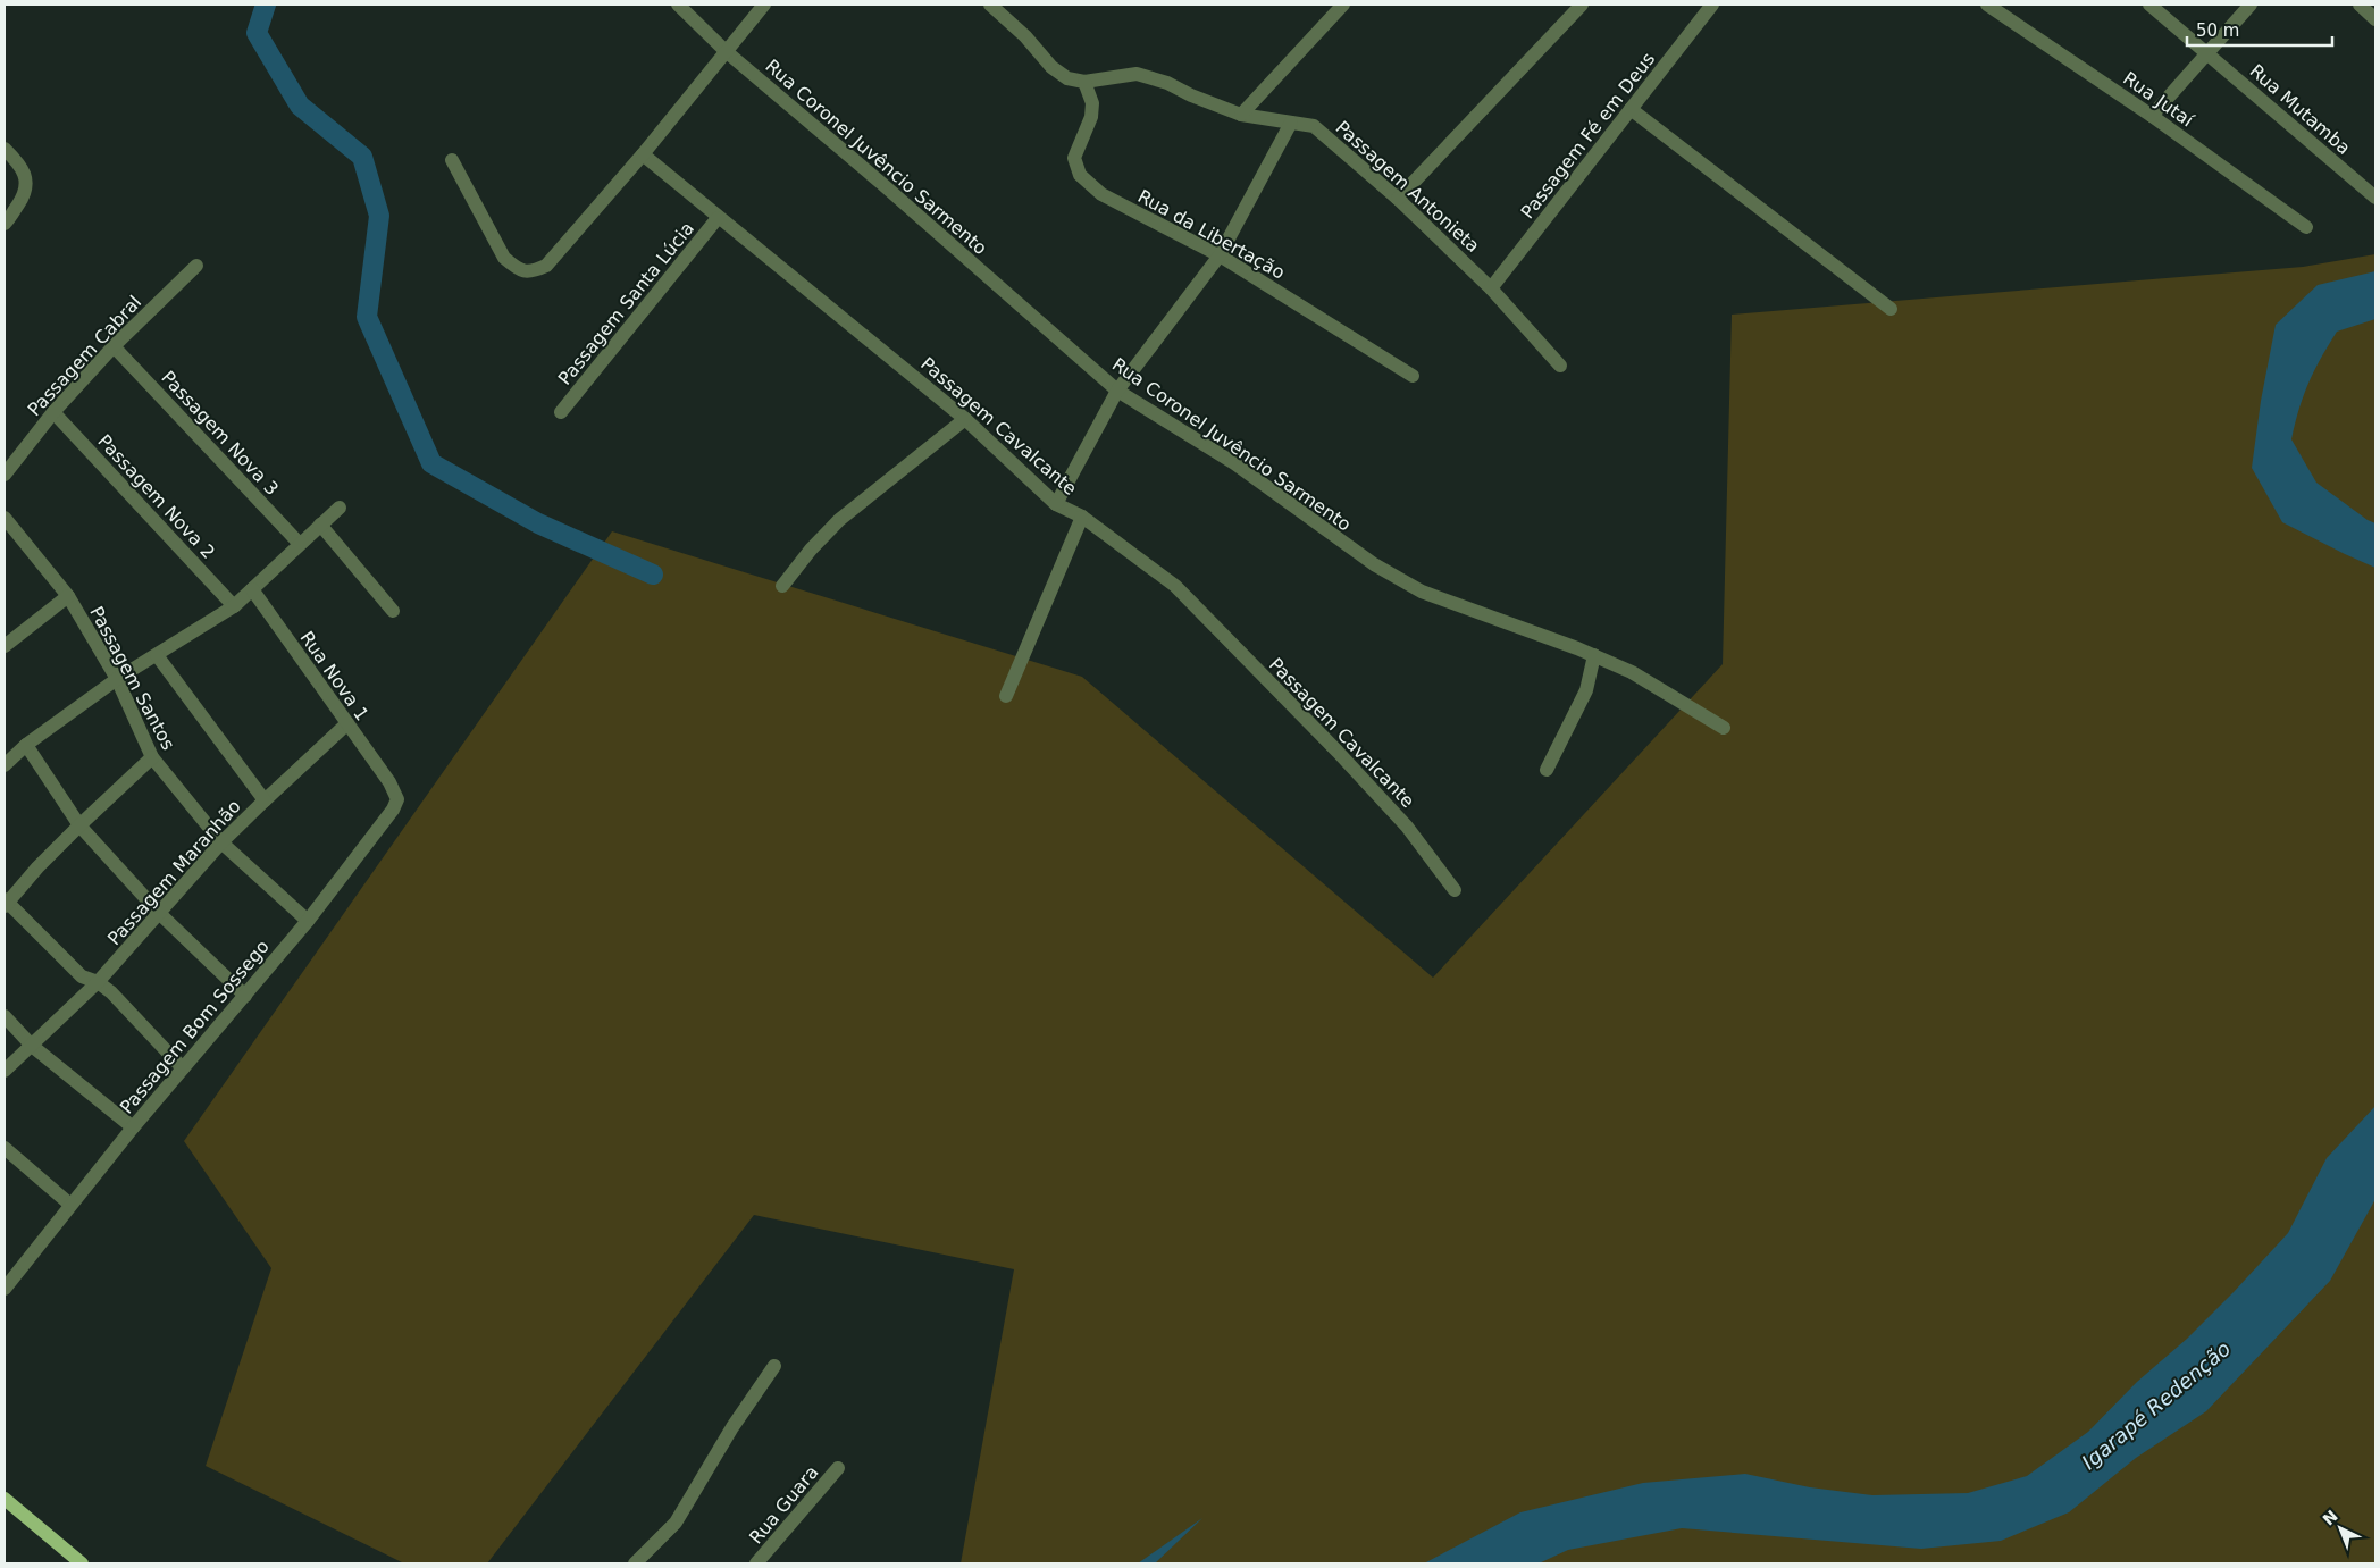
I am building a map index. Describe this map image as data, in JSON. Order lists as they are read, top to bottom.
{
  "streets": {
    "street": [
      "Rua Jutaí",
      "Rua Mutamba",
      "Passagem Fé em Deus",
      "Rua Coronel Juvêncio Sarmento",
      "Passagem Antonieta",
      "Rua da Libertação",
      "Passagem Santa Lúcia",
      "Passagem Cabral",
      "Passagem Cavalcante",
      "Passagem Nova 3",
      "Passagem Nova 2",
      "Rua Nova 1",
      "Passagem Santos",
      "Passagem Maranhão",
      "Passagem Bom Sossego",
      "Rua Guara"
    ]
  },
  "crossings": [
    ["Passagem Fé em Deus", "Passagem Antonieta"],
    ["Passagem Antonieta", "Rua da Libertação"],
    ["Passagem Santa Lúcia", "Passagem Cavalcante"],
    ["Passagem Cabral", "Passagem Nova 3"],
    ["Passagem Cabral", "Passagem Nova 2"],
    ["Rua Nova 1", "Passagem Bom Sossego"],
    ["Passagem Santos", "Passagem Maranhão"],
    ["Passagem Santos", "Passagem Bom Sossego"]
  ],
  "water": ["Igarapé Redenção"],
  "scale_bar": "50 m",
  "north": "top left"
}
